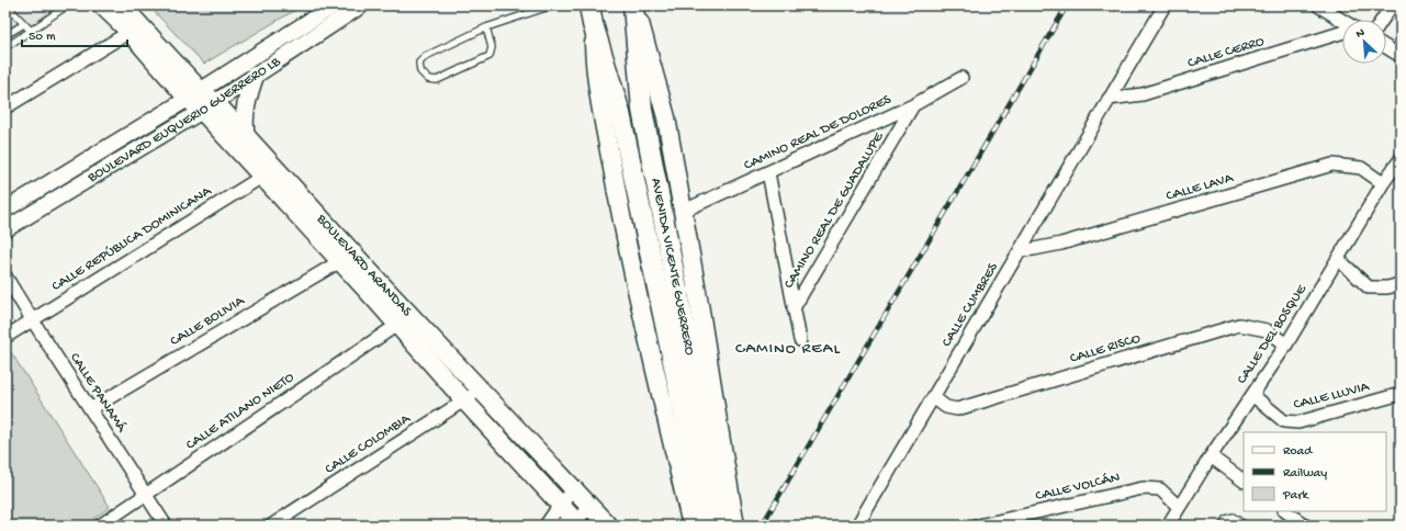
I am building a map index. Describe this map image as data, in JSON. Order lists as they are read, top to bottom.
{
  "streets": {
    "main road": ["BOULEVARD ARANDAS", "AVENIDA VICENTE GUERRERO"],
    "street": [
      "CALLE CERRO",
      "BOULEVARD EUQUERIO GUERRERO LB",
      "CAMINO REAL DE DOLORES",
      "CALLE LAVA",
      "CAMINO REAL DE GUADALUPE",
      "CALLE REPÚBLICA DOMINICANA",
      "CALLE CUMBRES",
      "CALLE BOLIVIA",
      "CALLE DEL BOSQUE",
      "CALLE RISCO",
      "CALLE PANAMÁ",
      "CALLE LLUVIA",
      "CALLE ATILANO NIETO",
      "CALLE COLOMBIA",
      "CALLE VOLCÁN"
    ]
  },
  "crossings": [
    ["CALLE CERRO", "CALLE CUMBRES"],
    ["BOULEVARD EUQUERIO GUERRERO LB", "BOULEVARD ARANDAS"],
    ["CAMINO REAL DE DOLORES", "CAMINO REAL DE GUADALUPE"],
    ["CALLE LAVA", "CALLE CUMBRES"],
    ["CALLE LAVA", "CALLE DEL BOSQUE"],
    ["CALLE REPÚBLICA DOMINICANA", "BOULEVARD ARANDAS"],
    ["CALLE REPÚBLICA DOMINICANA", "CALLE PANAMÁ"],
    ["BOULEVARD ARANDAS", "CALLE BOLIVIA"],
    ["BOULEVARD ARANDAS", "CALLE ATILANO NIETO"],
    ["BOULEVARD ARANDAS", "CALLE COLOMBIA"],
    ["CALLE CUMBRES", "CALLE RISCO"],
    ["CALLE BOLIVIA", "CALLE PANAMÁ"],
    ["CALLE DEL BOSQUE", "CALLE RISCO"],
    ["CALLE DEL BOSQUE", "CALLE LLUVIA"],
    ["CALLE DEL BOSQUE", "CALLE VOLCÁN"],
    ["CALLE PANAMÁ", "CALLE ATILANO NIETO"]
  ],
  "districts": ["CAMINO REAL"],
  "legend": ["Road", "Railway", "Park"],
  "scale_bar": "50 m",
  "north": "top left"
}
